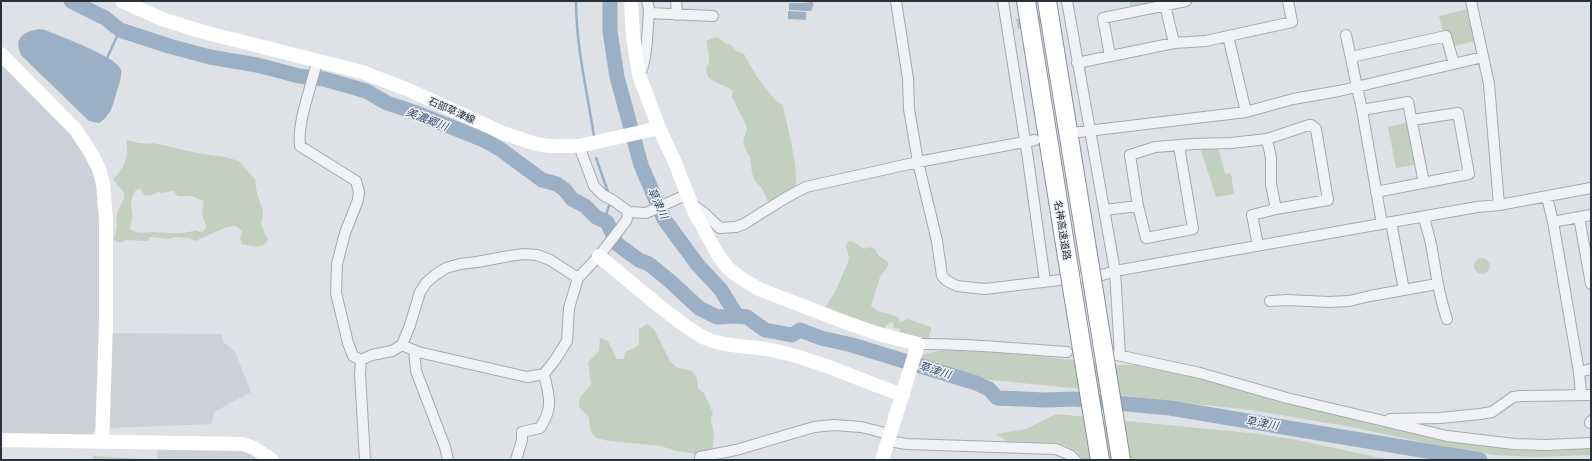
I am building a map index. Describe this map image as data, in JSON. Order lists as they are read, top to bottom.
{
  "streets": {
    "highway": ["名神高速道路"],
    "street": ["石部草津線"]
  },
  "water": ["美濃郷川", "草津川"]
}
